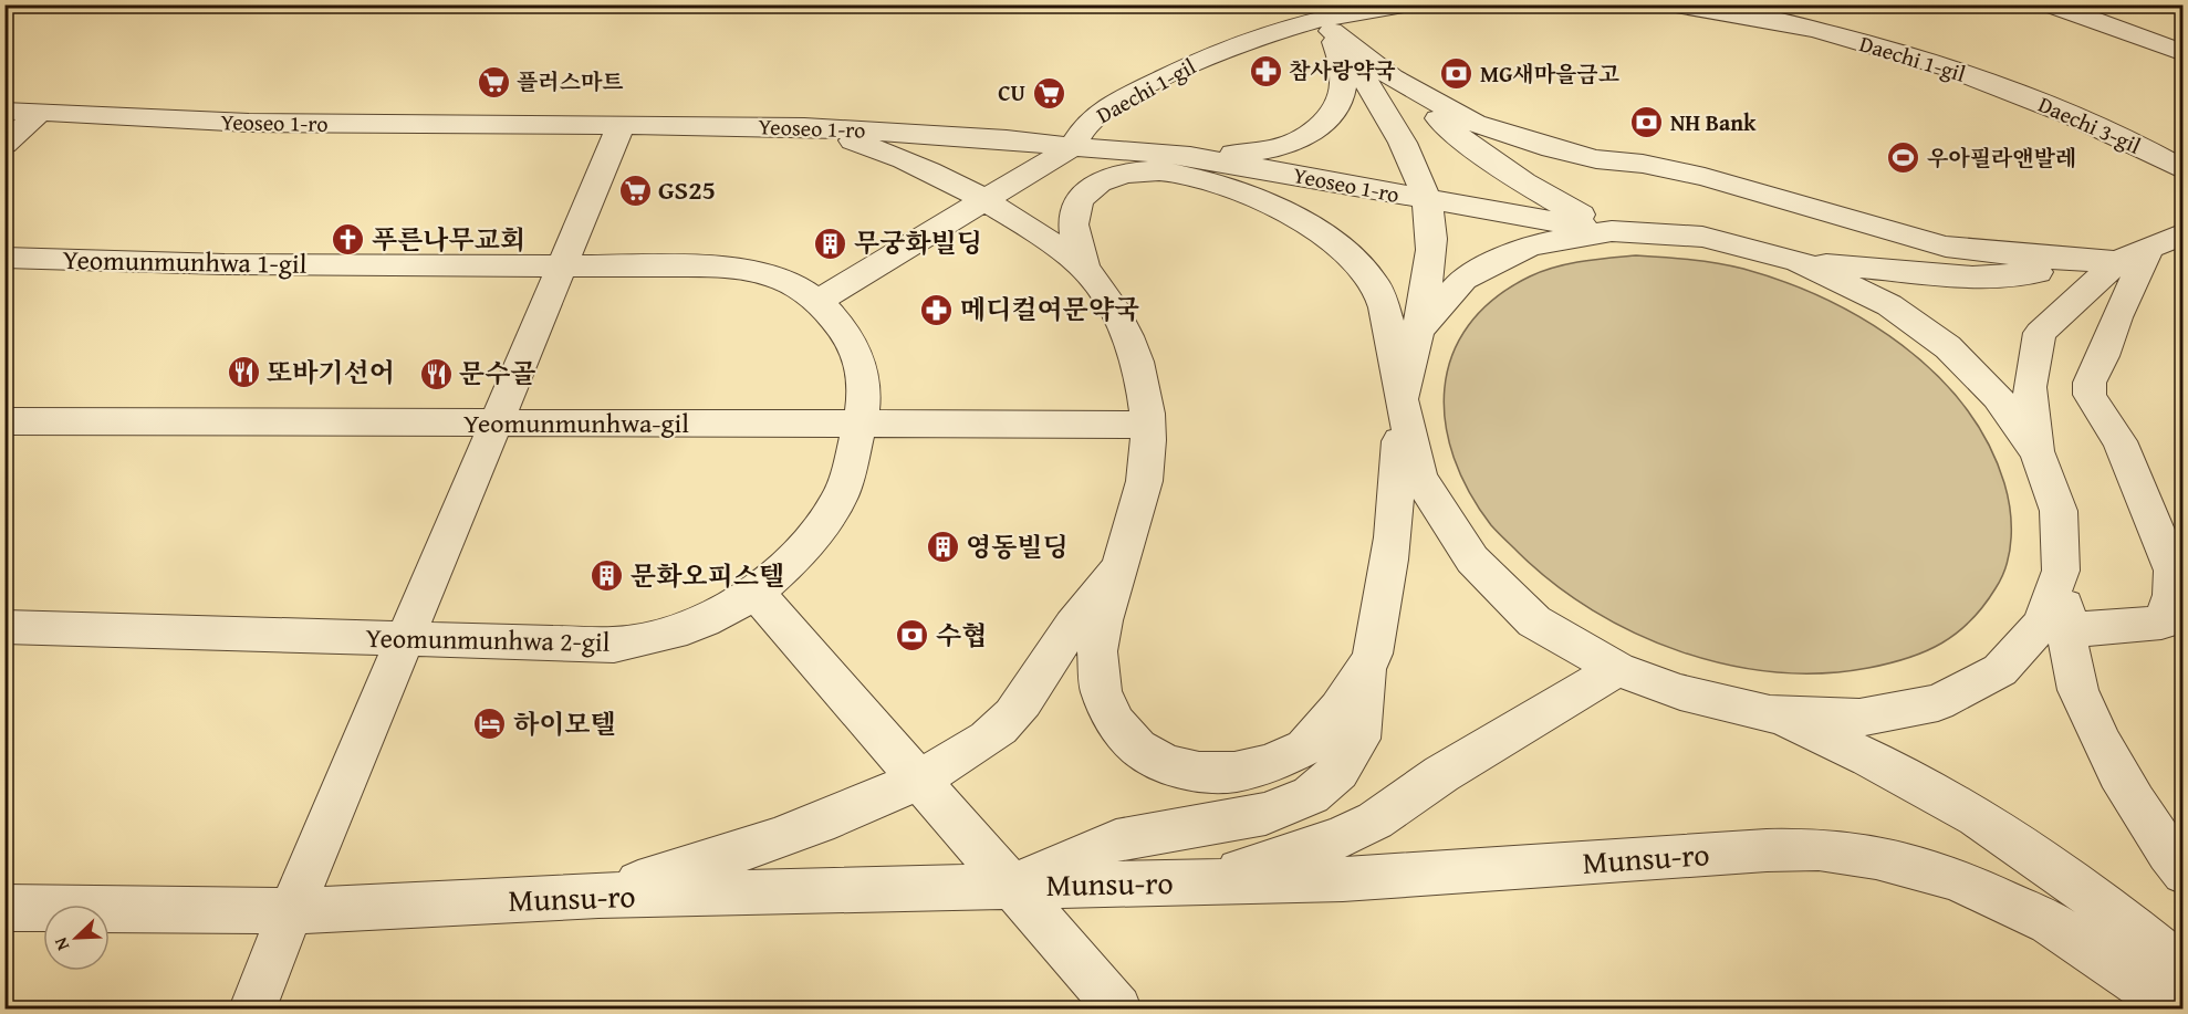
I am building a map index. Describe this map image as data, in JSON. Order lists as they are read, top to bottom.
{
  "streets": {
    "street": [
      "Daechi 1-gil",
      "Yeoseo 1-ro",
      "Daechi 3-gil",
      "Yeomunmunhwa 1-gil",
      "Yeomunmunhwa-gil",
      "Yeomunmunhwa 2-gil",
      "Munsu-ro"
    ]
  },
  "crossings": [
    ["Daechi 1-gil", "Yeoseo 1-ro"],
    ["Daechi 1-gil", "Daechi 3-gil"],
    ["Daechi 1-gil", "Yeomunmunhwa 1-gil"],
    ["Yeomunmunhwa 1-gil", "Yeomunmunhwa-gil"],
    ["Yeomunmunhwa 1-gil", "Yeomunmunhwa 2-gil"],
    ["Yeomunmunhwa-gil", "Yeomunmunhwa 2-gil"]
  ],
  "places": {
    "pharmacy": ["참사랑약국", "메디컬여문약국"],
    "bank": ["MG새마을금고", "NH Bank", "수협"],
    "supermarket": ["플러스마트", "CU", "GS25"],
    "sports": ["우아필라앤발레"],
    "church": ["푸른나무교회"],
    "building": ["무궁화빌딩", "영동빌딩", "문화오피스텔"],
    "restaurant": ["또바기선어", "문수골"],
    "hotel": ["하이모텔"]
  },
  "north": "bottom left"
}
